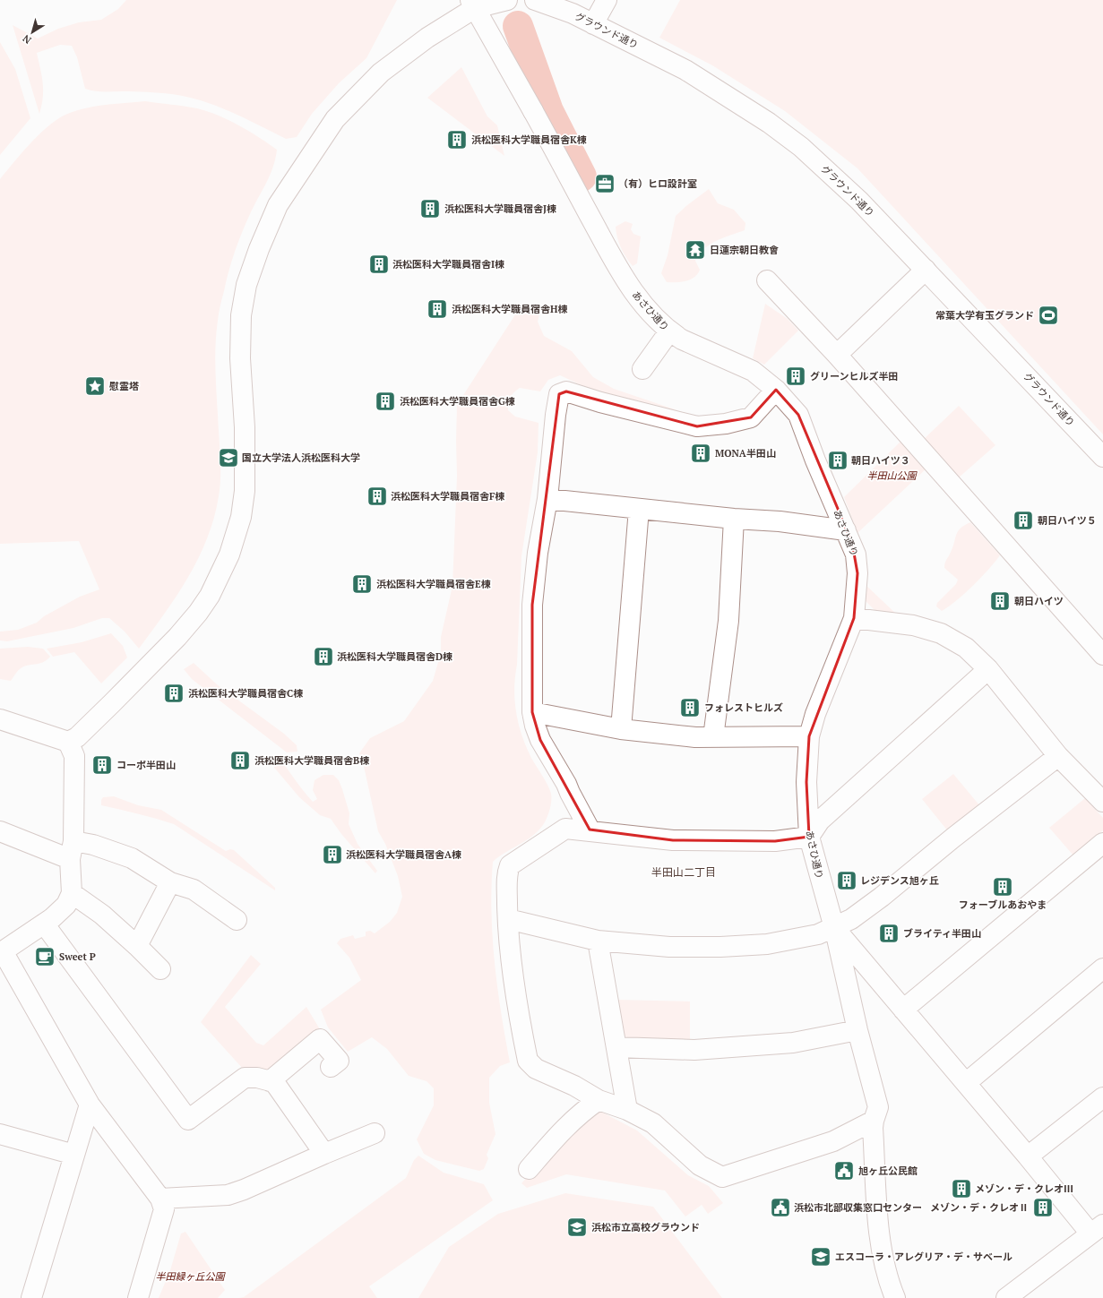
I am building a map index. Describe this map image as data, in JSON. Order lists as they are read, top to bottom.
{
  "streets": {
    "street": ["グラウンド通り", "あさひ通り"]
  },
  "districts": ["半田山二丁目"],
  "parks": ["半田山公園", "半田緑ヶ丘公園"],
  "places": {
    "building": [
      "浜松医科大学職員宿舎K棟",
      "浜松医科大学職員宿舎J棟",
      "浜松医科大学職員宿舎I棟",
      "浜松医科大学職員宿舎H棟",
      "グリーンヒルズ半田",
      "浜松医科大学職員宿舎G棟",
      "MONA半田山",
      "朝日ハイツ３",
      "浜松医科大学職員宿舎F棟",
      "朝日ハイツ５",
      "浜松医科大学職員宿舎E棟",
      "朝日ハイツ",
      "浜松医科大学職員宿舎D棟",
      "浜松医科大学職員宿舎C棟",
      "フォレストヒルズ",
      "浜松医科大学職員宿舎B棟",
      "コーポ半田山",
      "浜松医科大学職員宿舎A棟",
      "レジデンス旭ヶ丘",
      "フォーブルあおやま",
      "ブライティ半田山",
      "メゾン・デ・クレオⅢ",
      "メゾン・デ・クレオⅡ"
    ],
    "office": ["（有）ヒロ設計室"],
    "temple": ["日蓮宗朝日教會"],
    "sports": ["常葉大学有玉グランド"],
    "place": ["慰霊塔"],
    "school or university": ["国立大学法人浜松医科大学", "浜松市立高校グラウンド", "エスコーラ・アレグリア・デ・サベール"],
    "cafe": ["Sweet P"],
    "public building": ["旭ヶ丘公民館", "浜松市北部収集窓口センター"]
  },
  "north": "bottom left"
}
